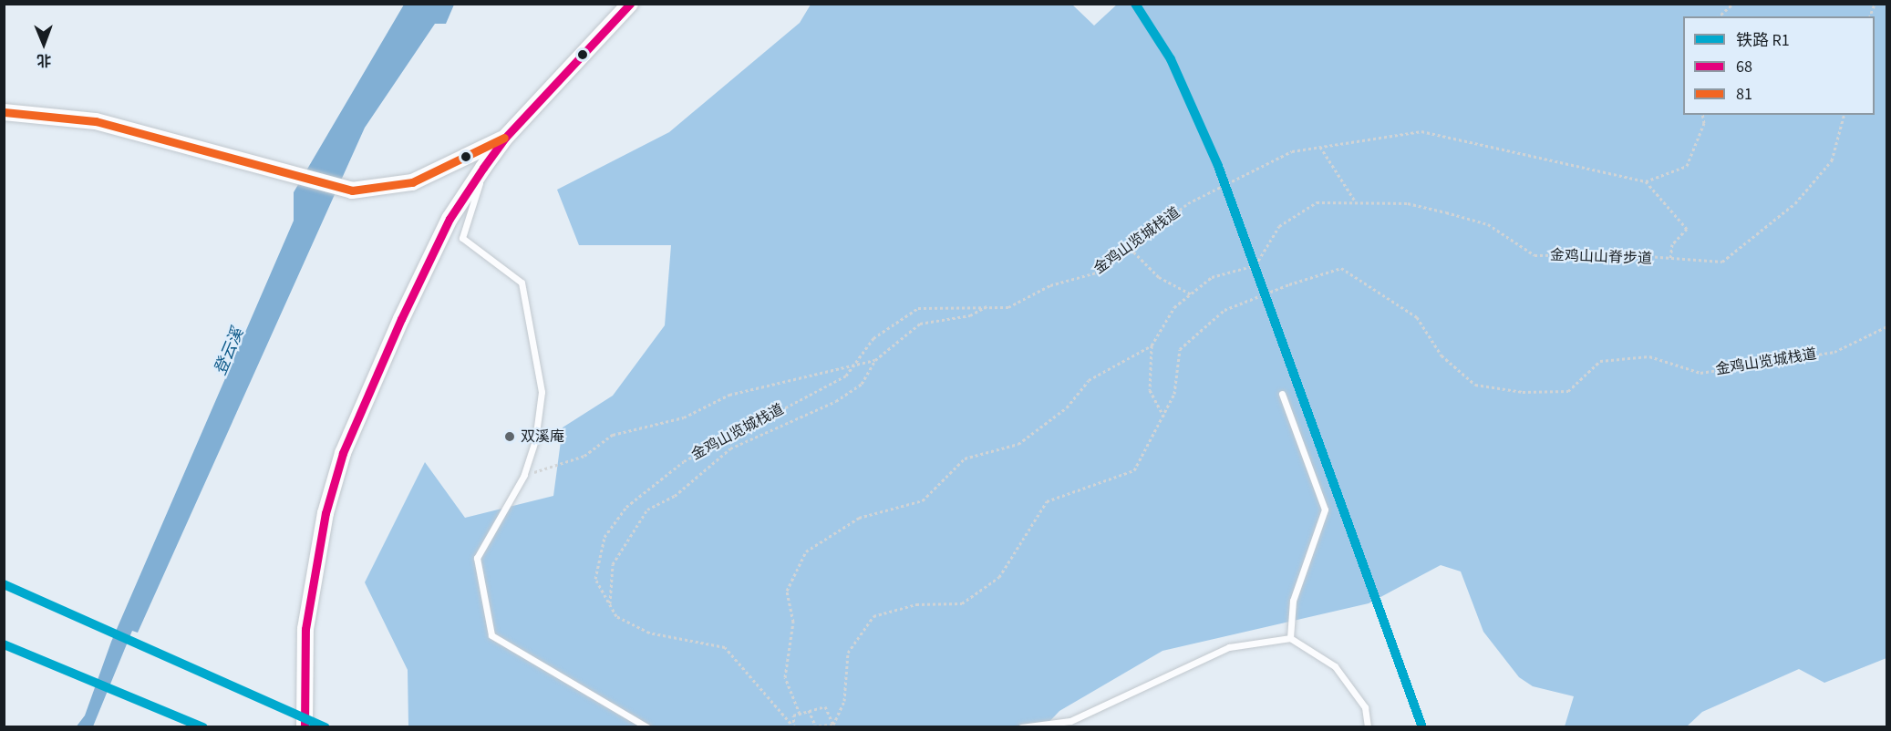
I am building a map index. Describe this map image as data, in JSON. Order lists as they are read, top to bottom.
{
  "streets": {
    "path": ["金鸡山览城栈道", "金鸡山山脊步道"]
  },
  "water": ["登云溪"],
  "places": ["双溪庵"],
  "lines": ["rail line R1", "transit line 68", "transit line 81"],
  "legend": ["铁路 R1", "68", "81"],
  "north": "bottom"
}
